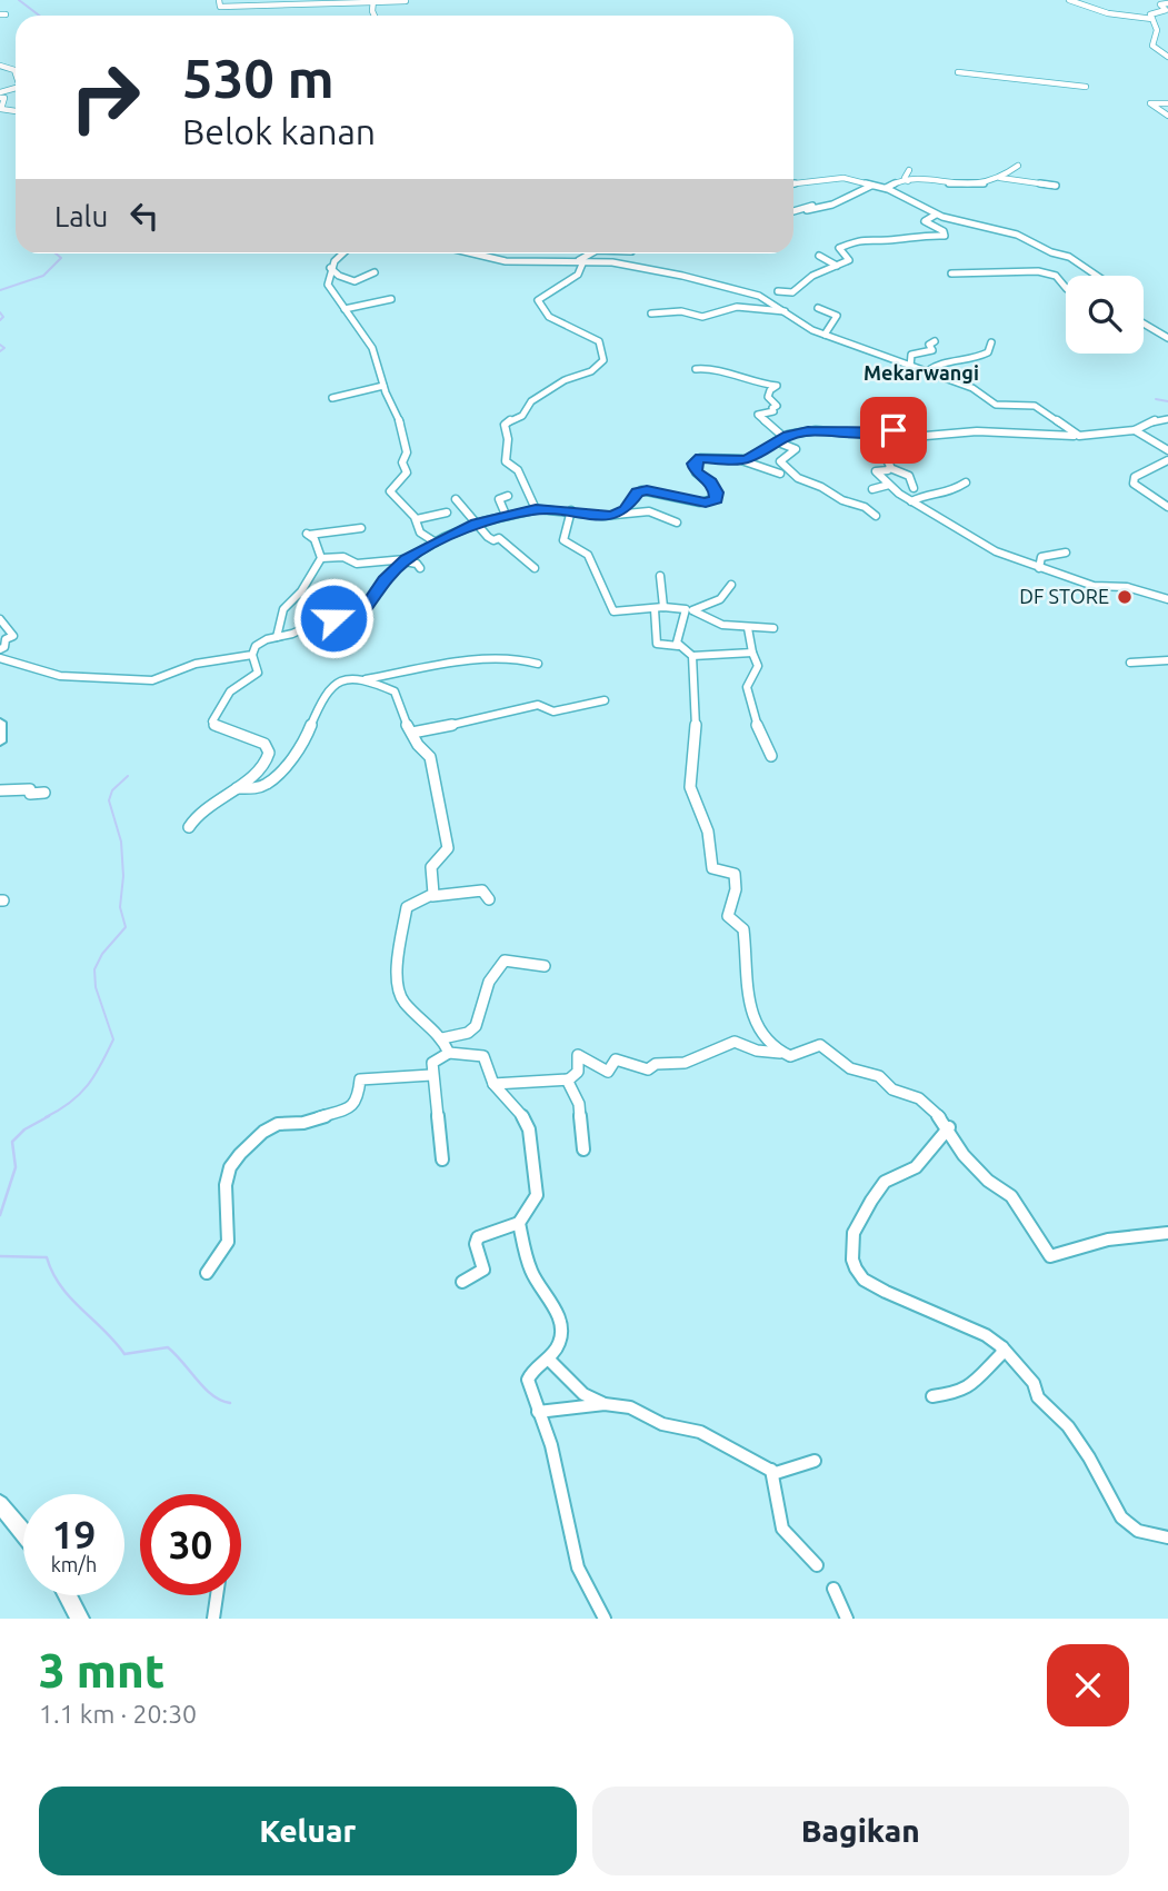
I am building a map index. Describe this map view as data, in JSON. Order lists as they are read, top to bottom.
{
  "districts": ["Mekarwangi"],
  "places": ["DF STORE"],
  "page": {
    "turn": ["530 m", "Belok kanan"],
    "then": "Lalu",
    "speed": "19 km/h",
    "limit": "30",
    "heading": ["3 mnt", "1.1 km · 20:30"],
    "buttons": ["Keluar", "Bagikan"]
  }
}
